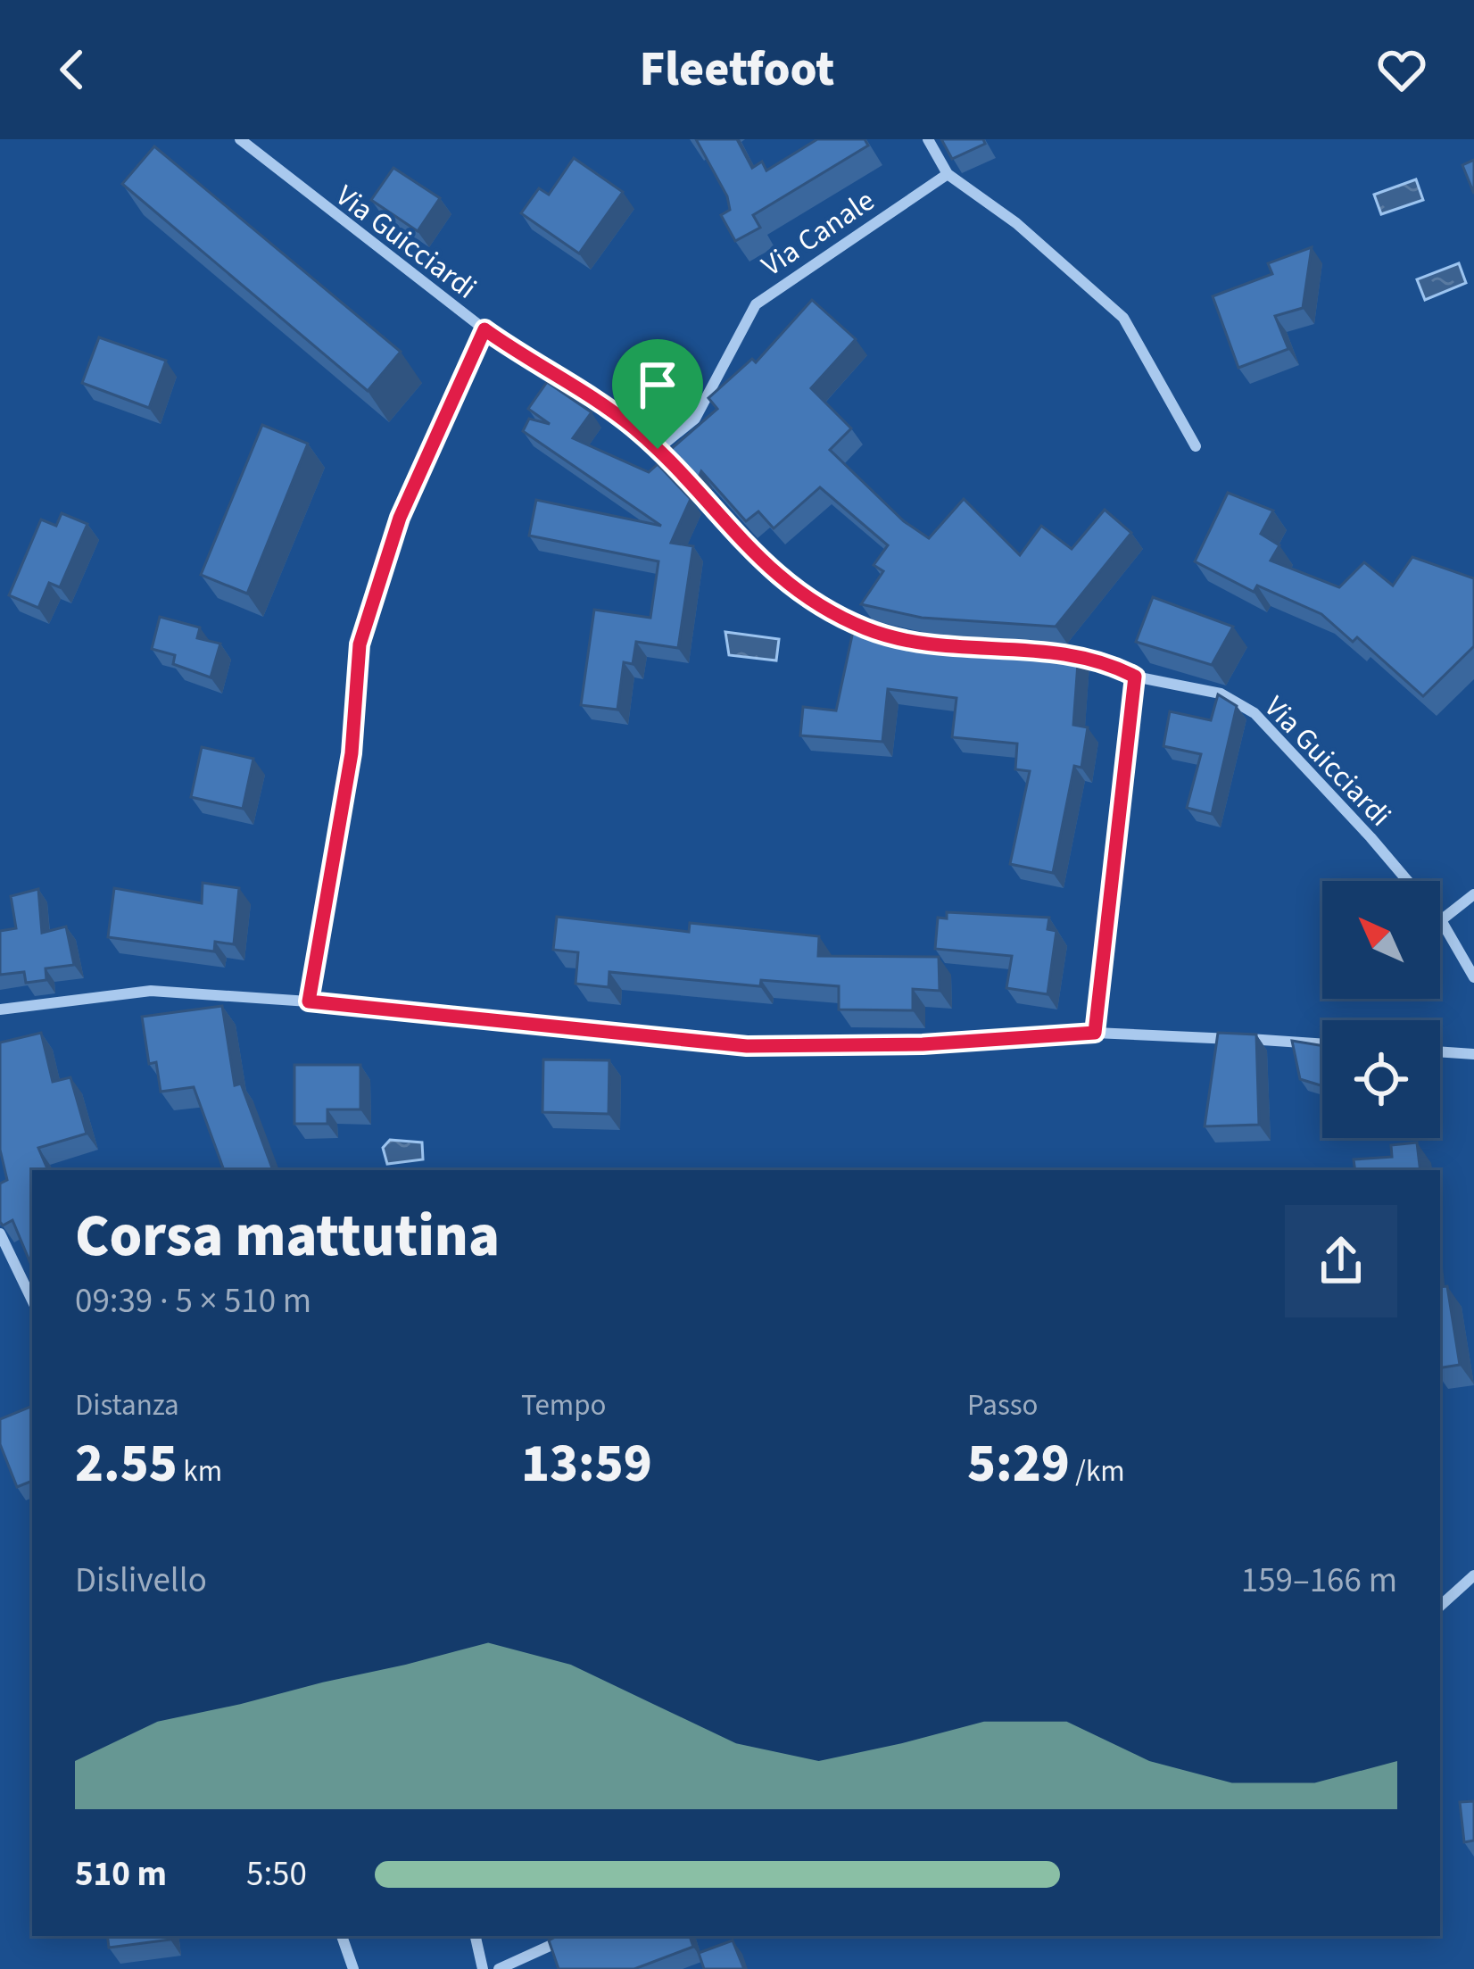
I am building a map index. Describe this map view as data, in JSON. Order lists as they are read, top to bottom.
{
  "streets": {
    "street": ["Via Canale", "Via Guicciardi"]
  },
  "crossings": [
    ["Via Canale", "Via Guicciardi"]
  ],
  "north": "top left",
  "page": {
    "header": "Fleetfoot",
    "heading": ["Corsa mattutina", "09:39 · 5 × 510 m"],
    "stats": [
      ["Distanza", "2.55 km"],
      ["Tempo", "13:59"],
      ["Passo", "5:29 /km"]
    ],
    "chart": ["Dislivello", "159–166 m"],
    "list": [
      {
        "name": "510 m",
        "note": "5:50"
      }
    ]
  }
}
